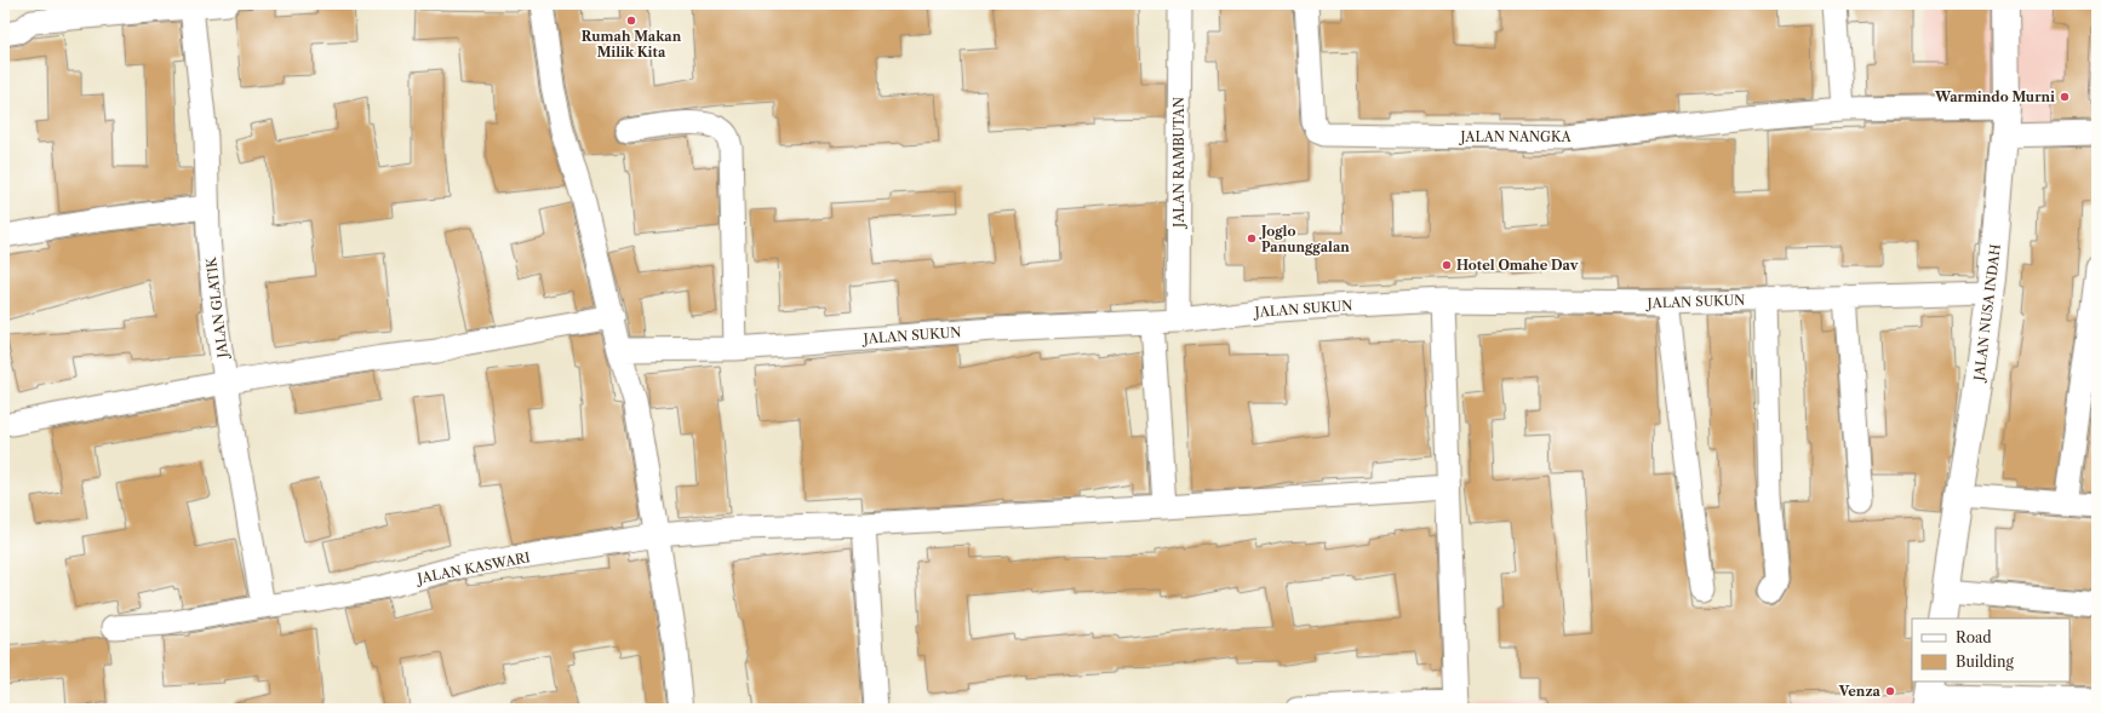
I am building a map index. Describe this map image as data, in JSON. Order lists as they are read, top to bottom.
{
  "streets": {
    "main road": ["JALAN NUSA INDAH"],
    "street": [
      "JALAN NANGKA",
      "JALAN RAMBUTAN",
      "JALAN SUKUN",
      "JALAN GLATIK",
      "JALAN KASWARI"
    ]
  },
  "crossings": [
    ["JALAN NANGKA", "JALAN NUSA INDAH"],
    ["JALAN RAMBUTAN", "JALAN SUKUN"],
    ["JALAN SUKUN", "JALAN NUSA INDAH"],
    ["JALAN GLATIK", "JALAN KASWARI"]
  ],
  "places": [
    "Rumah Makan Milik Kita",
    "Warmindo Murni",
    "Joglo Panunggalan",
    "Hotel Omahe Dav",
    "Venza"
  ],
  "legend": ["Road", "Building"]
}
